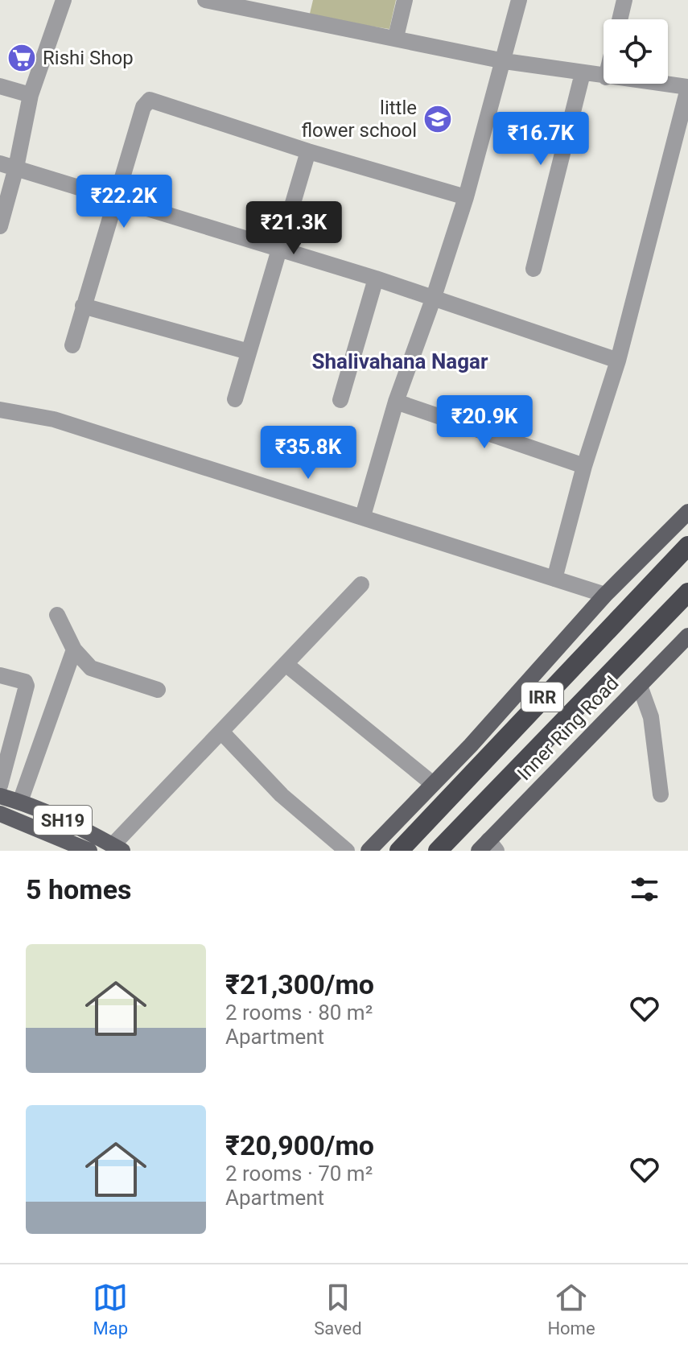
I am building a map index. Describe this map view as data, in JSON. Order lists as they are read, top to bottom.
{
  "streets": {
    "highway": ["IRR"],
    "main road": ["Inner Ring Road", "SH19"]
  },
  "districts": ["Shalivahana Nagar"],
  "places": {
    "supermarket": ["Rishi Shop"],
    "school or university": ["little flower school"]
  },
  "page": {
    "price": [
      "₹16.7K",
      "₹22.2K",
      "₹21.3K",
      "₹20.9K",
      "₹35.8K"
    ],
    "heading": "5 homes",
    "list": [
      {
        "name": "₹21,300/mo",
        "note": "2 rooms · 80 m² · Apartment"
      },
      {
        "name": "₹20,900/mo",
        "note": "2 rooms · 70 m² · Apartment"
      }
    ],
    "tabs": ["Map", "Saved", "Home"]
  }
}
